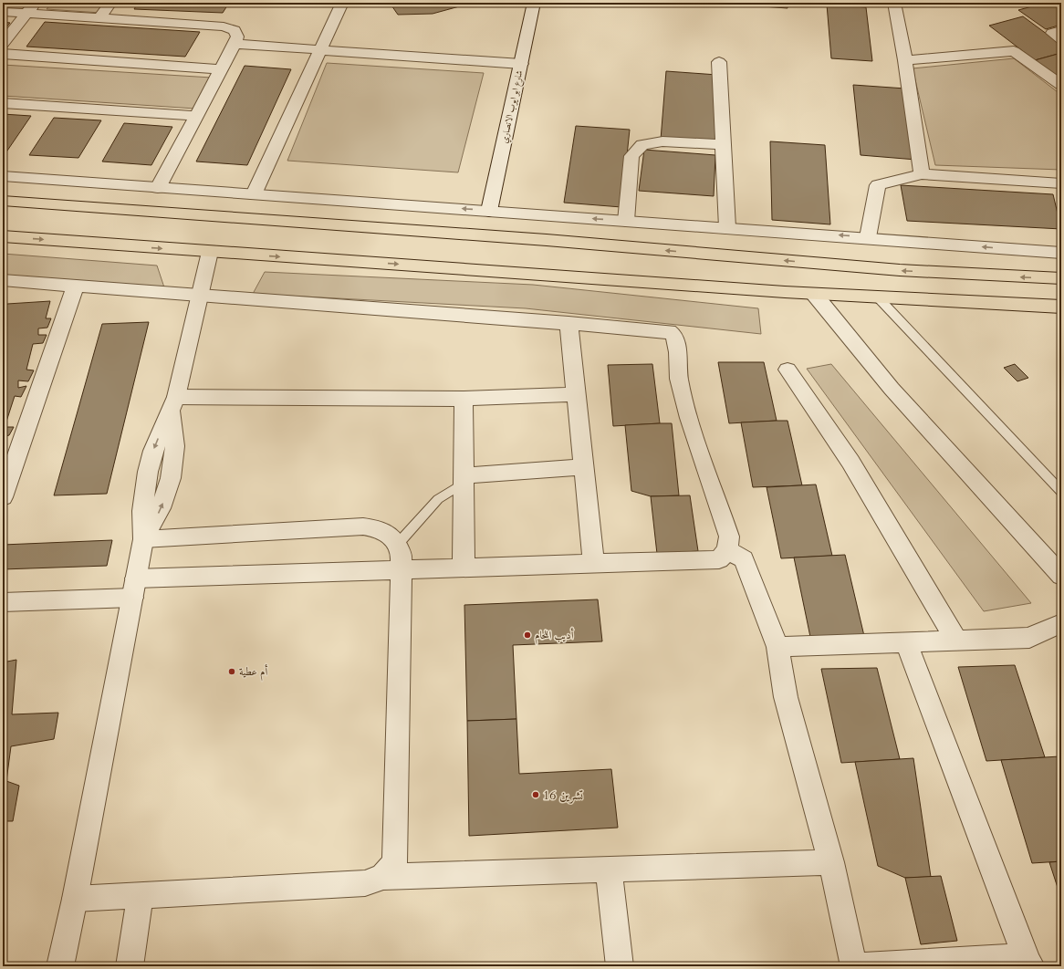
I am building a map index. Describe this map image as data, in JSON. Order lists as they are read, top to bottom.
{
  "streets": {
    "street": ["شارع ابو ايوب الانصاري"]
  },
  "places": ["أديب اللحام", "أم عطية", "16 تشرين"]
}
